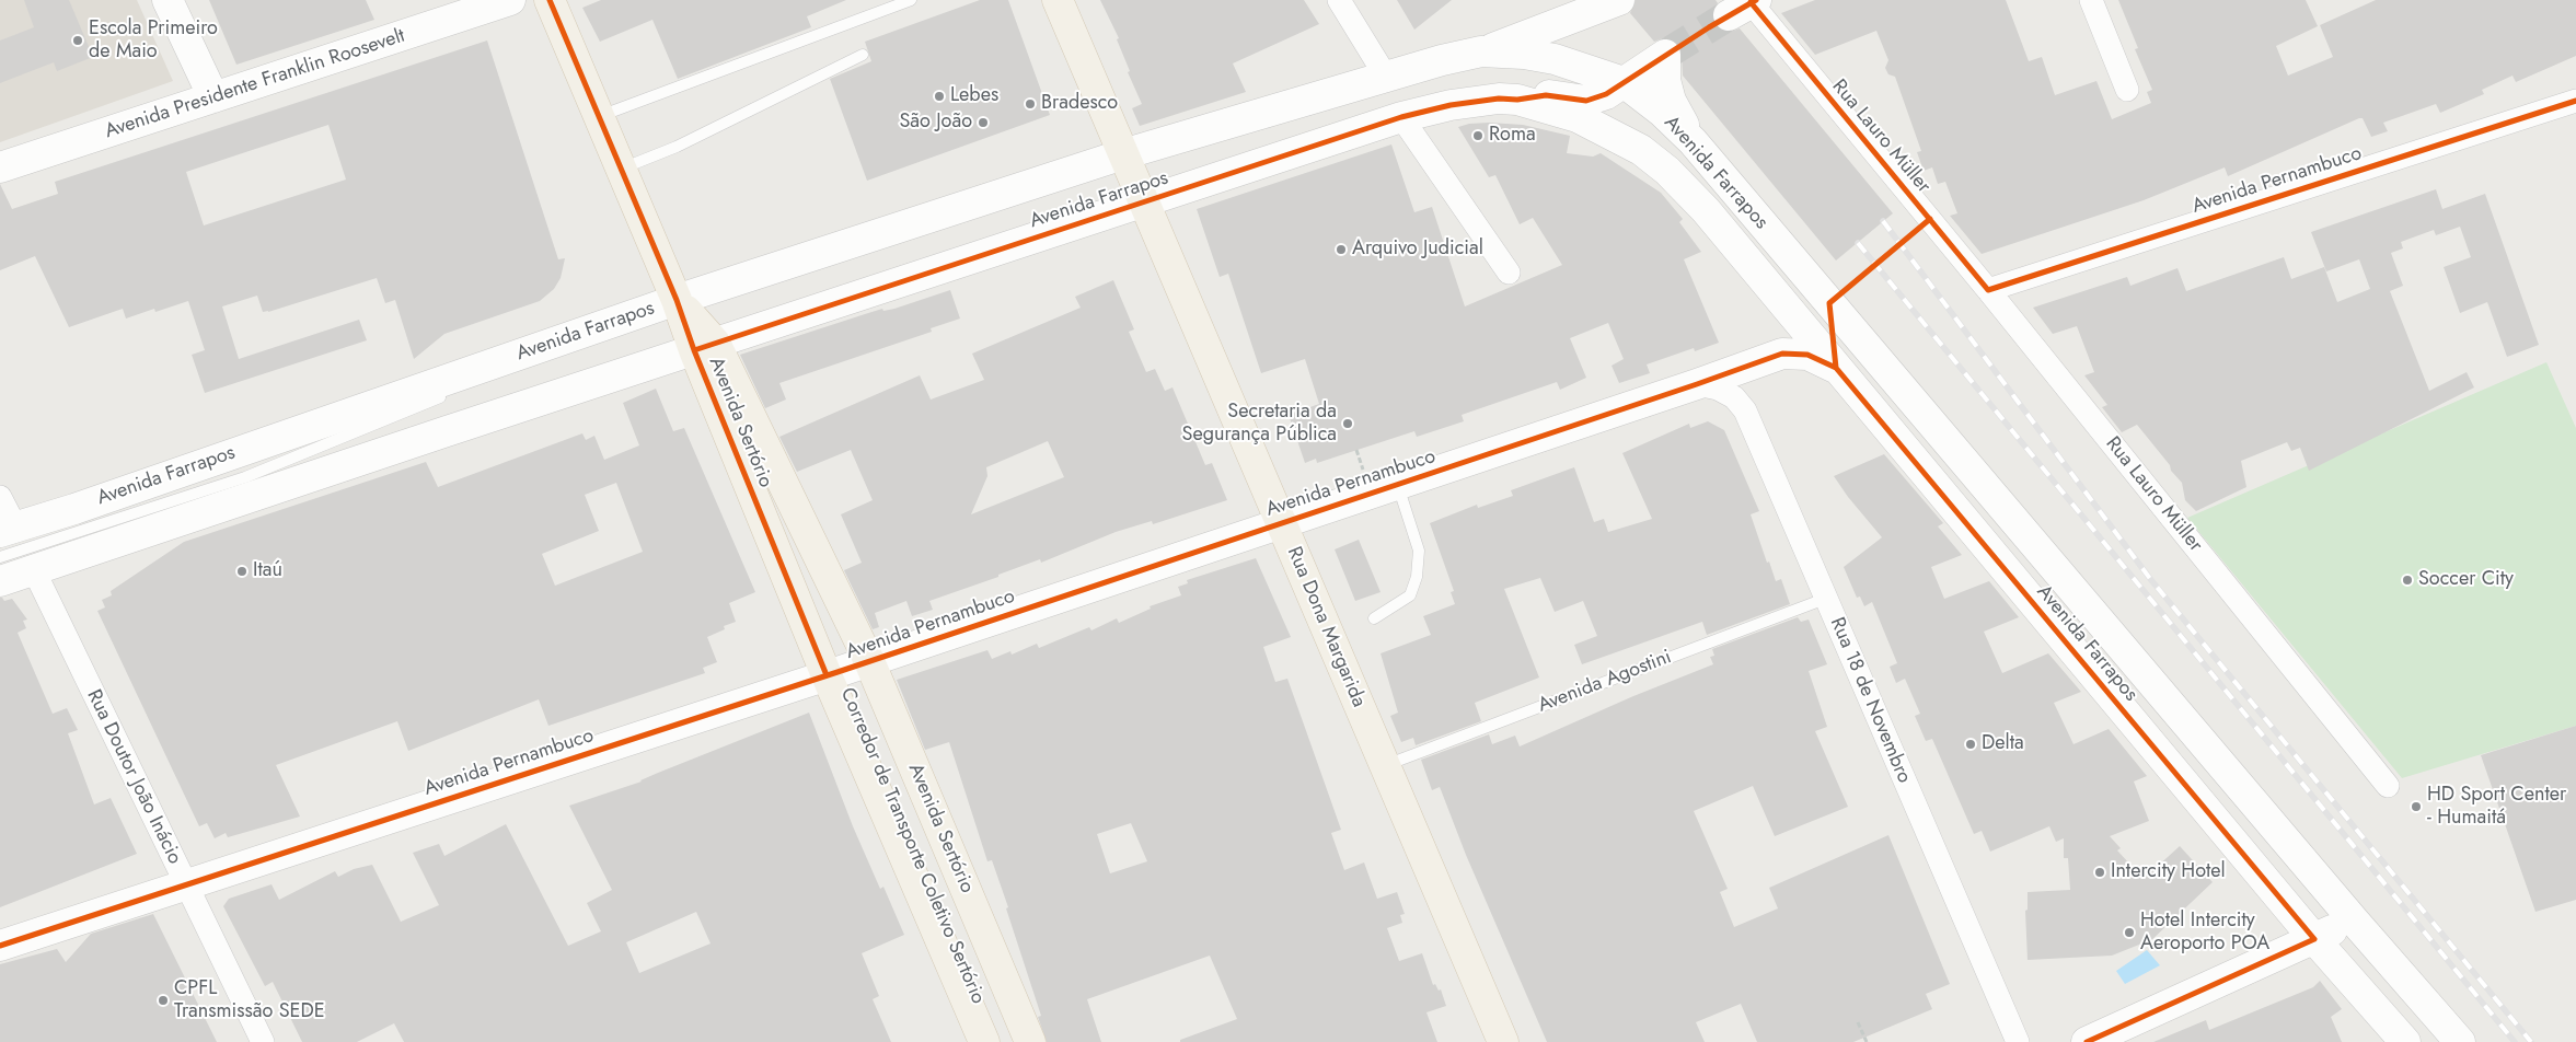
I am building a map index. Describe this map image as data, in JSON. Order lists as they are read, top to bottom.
{
  "streets": {
    "main road": [
      "Avenida Presidente Franklin Roosevelt",
      "Avenida Farrapos",
      "Avenida Pernambuco",
      "Avenida Sertório",
      "Rua Dona Margarida"
    ],
    "street": ["Rua Lauro Müller", "Rua 18 de Novembro", "Rua Doutor João Inácio"],
    "lane": ["Avenida Agostini", "Corredor de Transporte Coletivo Sertório"]
  },
  "crossings": [
    ["Rua Lauro Müller", "Avenida Pernambuco"],
    ["Avenida Farrapos", "Avenida Pernambuco"],
    ["Avenida Farrapos", "Avenida Sertório"],
    ["Avenida Farrapos", "Rua Dona Margarida"],
    ["Avenida Farrapos", "Rua Doutor João Inácio"],
    ["Avenida Pernambuco", "Avenida Sertório"],
    ["Avenida Pernambuco", "Rua Dona Margarida"],
    ["Avenida Pernambuco", "Rua 18 de Novembro"],
    ["Avenida Pernambuco", "Rua Doutor João Inácio"],
    ["Avenida Pernambuco", "Corredor de Transporte Coletivo Sertório"],
    ["Avenida Sertório", "Corredor de Transporte Coletivo Sertório"],
    ["Rua Dona Margarida", "Avenida Agostini"],
    ["Avenida Agostini", "Rua 18 de Novembro"]
  ],
  "places": [
    "Escola Primeiro de Maio",
    "Lebes",
    "Bradesco",
    "São João",
    "Roma",
    "Arquivo Judicial",
    "Secretaria da Segurança Pública",
    "Itaú",
    "Soccer City",
    "Delta",
    "HD Sport Center - Humaitá",
    "Intercity Hotel",
    "Hotel Intercity Aeroporto POA",
    "CPFL Transmissão SEDE"
  ]
}
